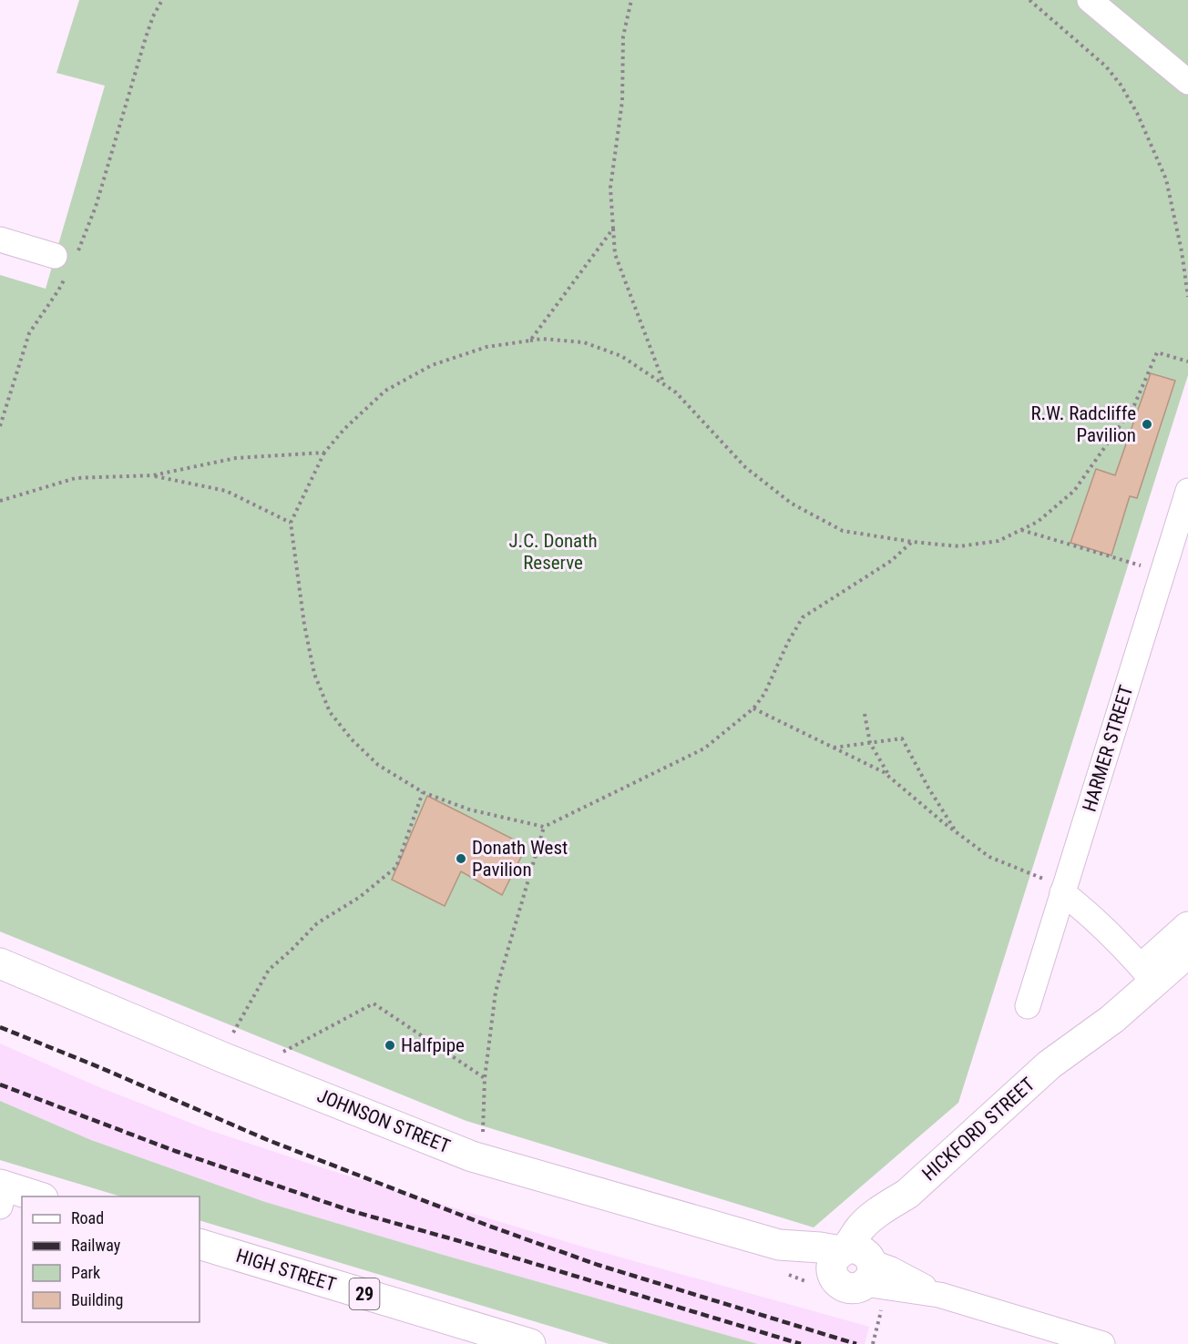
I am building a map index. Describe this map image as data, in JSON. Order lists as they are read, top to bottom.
{
  "streets": {
    "street": [
      "HARMER STREET",
      "JOHNSON STREET",
      "HICKFORD STREET",
      "HIGH STREET",
      "29"
    ]
  },
  "crossings": [
    ["JOHNSON STREET", "HICKFORD STREET"]
  ],
  "parks": ["J.C. Donath Reserve"],
  "places": ["R.W. Radcliffe Pavilion", "Donath West Pavilion", "Halfpipe"],
  "legend": [
    "Road",
    "Railway",
    "Park",
    "Building"
  ]
}
